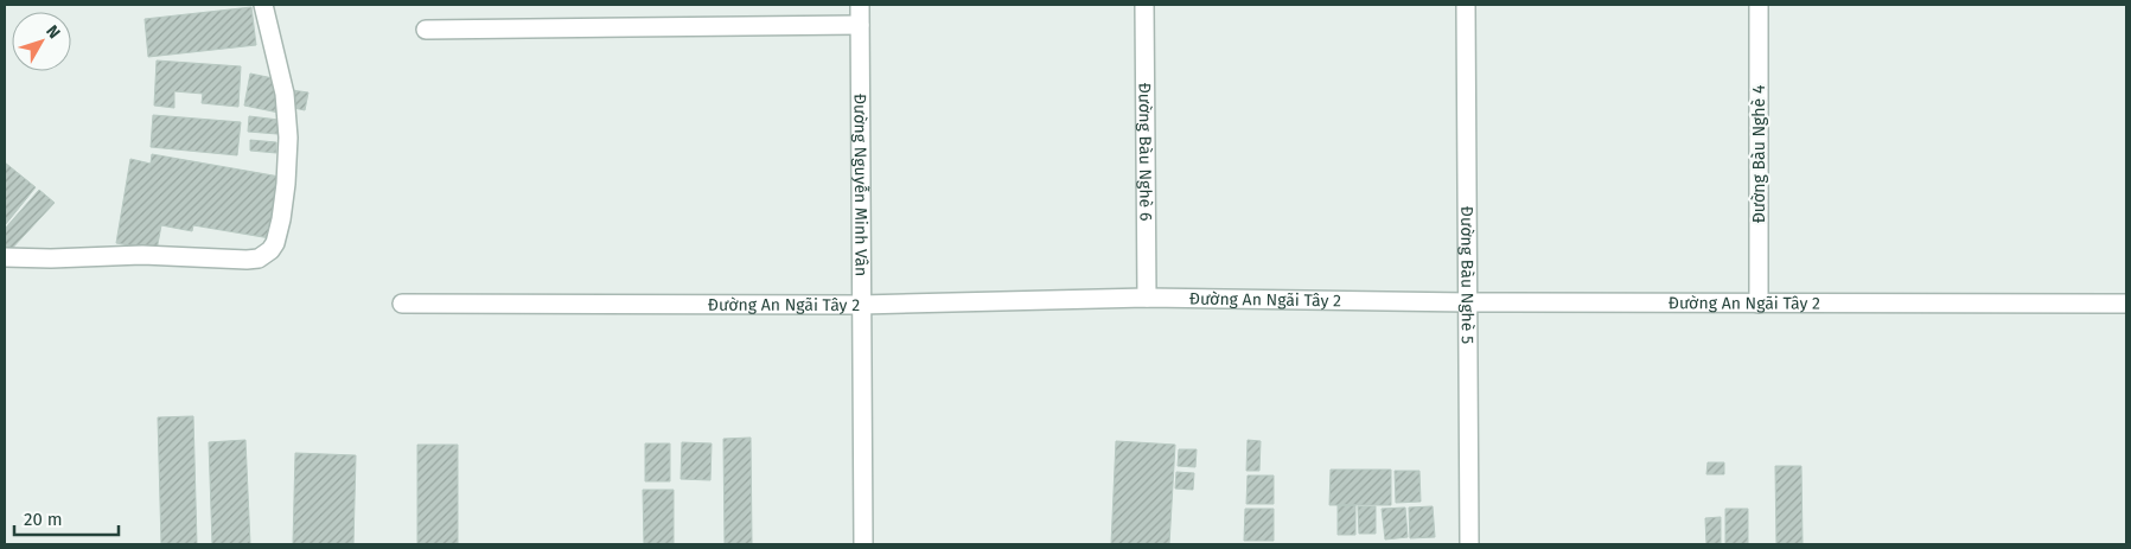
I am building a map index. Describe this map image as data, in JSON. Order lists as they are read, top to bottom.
{
  "streets": {
    "street": [
      "Đường Bàu Nghè 6",
      "Đường Bàu Nghè 4",
      "Đường Nguyễn Minh Vân",
      "Đường Bàu Nghè 5",
      "Đường An Ngãi Tây 2"
    ]
  },
  "crossings": [
    ["Đường Bàu Nghè 6", "Đường An Ngãi Tây 2"],
    ["Đường Bàu Nghè 4", "Đường An Ngãi Tây 2"],
    ["Đường Nguyễn Minh Vân", "Đường An Ngãi Tây 2"],
    ["Đường Bàu Nghè 5", "Đường An Ngãi Tây 2"]
  ],
  "scale_bar": "20 m",
  "north": "top right"
}
